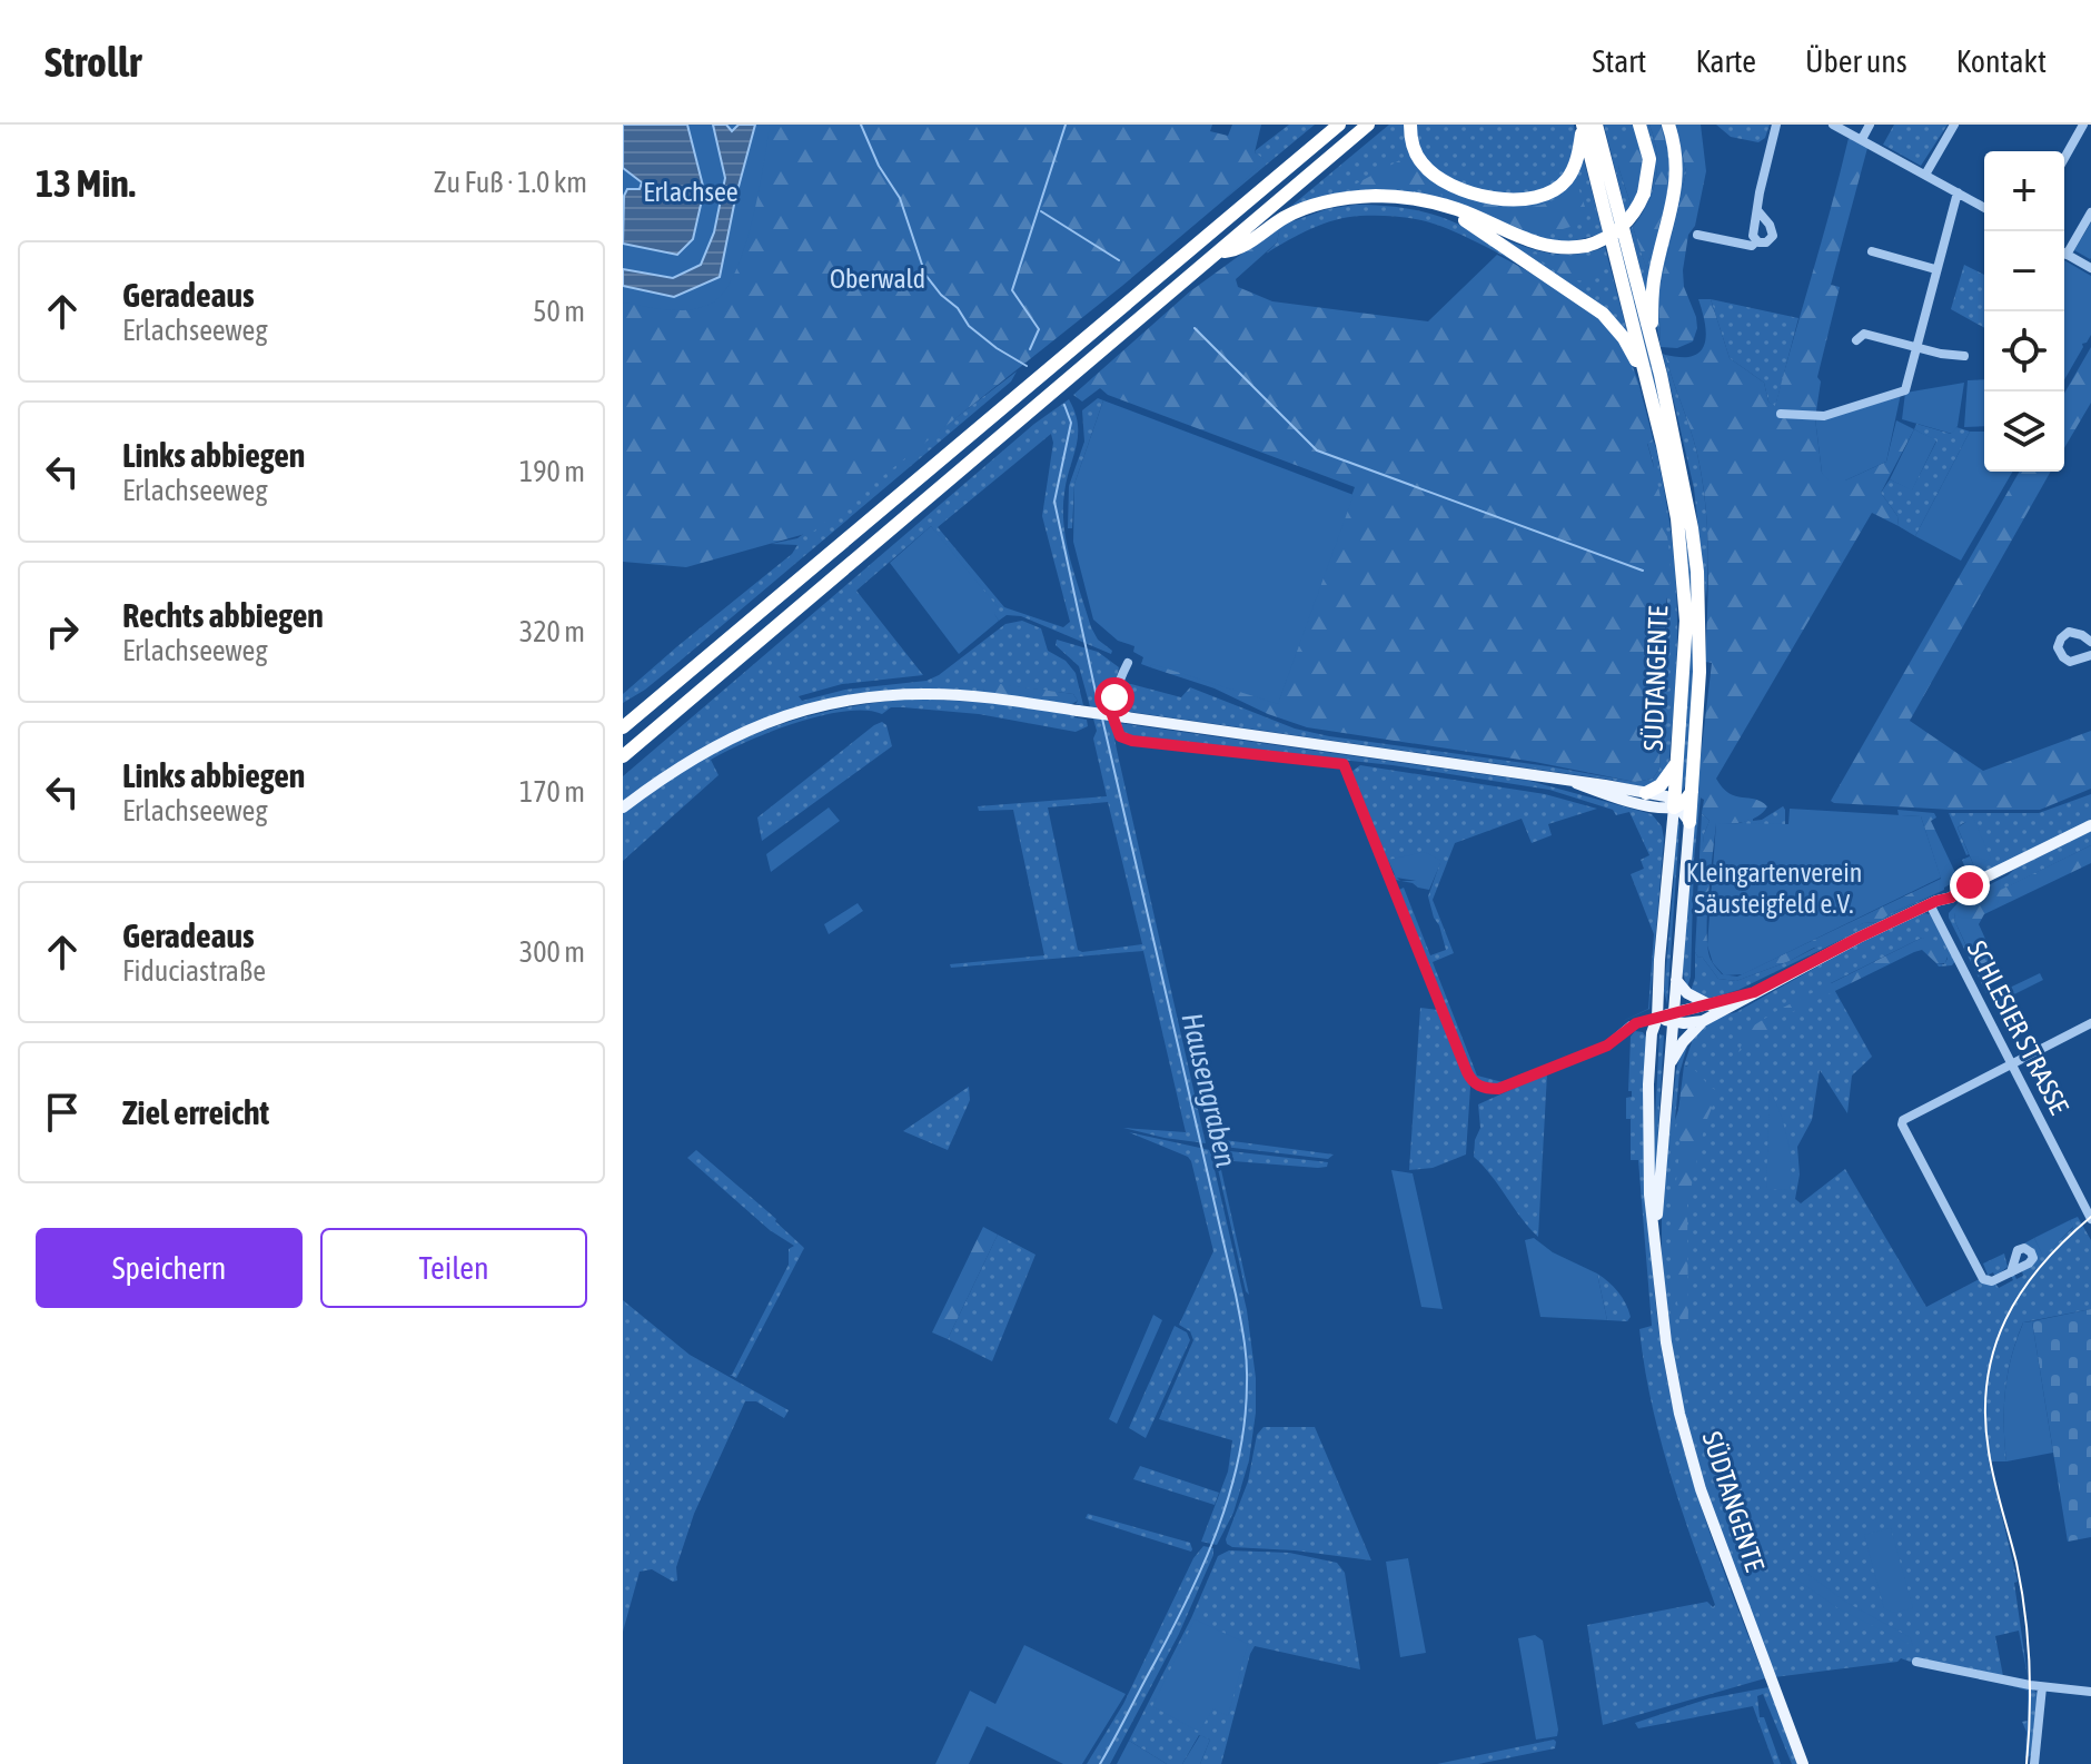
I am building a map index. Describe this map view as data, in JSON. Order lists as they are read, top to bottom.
{
  "streets": {
    "highway": ["SÜDTANGENTE"],
    "street": ["SCHLESIER STRASSE"]
  },
  "water": ["Hausengraben"],
  "parks": ["Erlachsee", "Oberwald", "Kleingartenverein Säusteigfeld e.V."],
  "page": {
    "header": "Strollr",
    "nav": [
      "Start",
      "Karte",
      "Über uns",
      "Kontakt"
    ],
    "heading": ["13 Min.", "Zu Fuß · 1.0 km"],
    "map_buttons": ["+", "−"],
    "list": [
      ["Geradeaus", "Erlachseeweg", "50 m"],
      ["Links abbiegen", "Erlachseeweg", "190 m"],
      ["Rechts abbiegen", "Erlachseeweg", "320 m"],
      ["Links abbiegen", "Erlachseeweg", "170 m"],
      ["Geradeaus", "Fiduciastraße", "300 m"],
      "Ziel erreicht"
    ],
    "buttons": ["Speichern", "Teilen"]
  }
}
